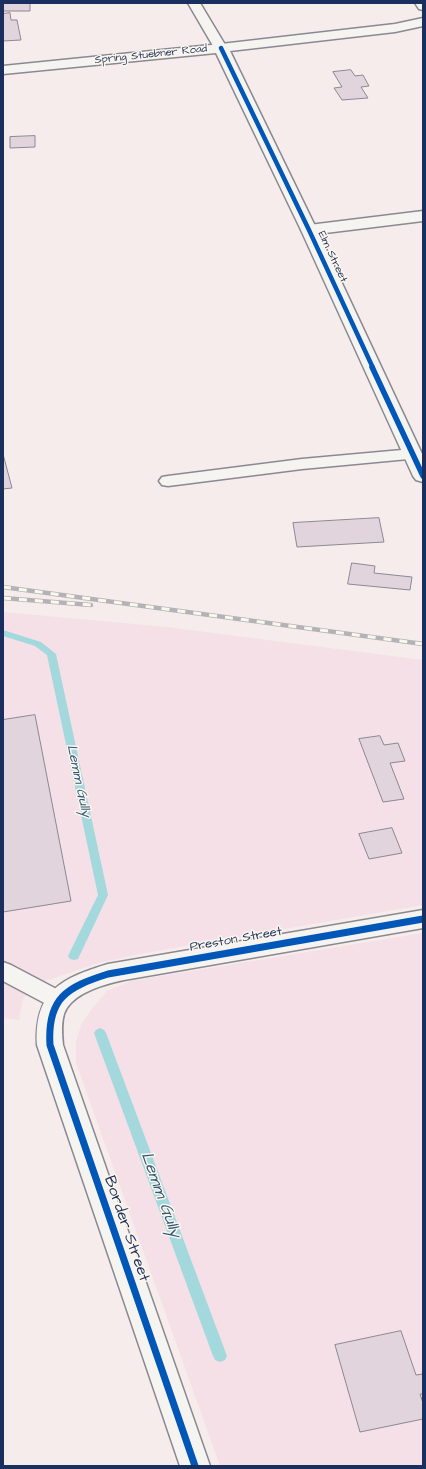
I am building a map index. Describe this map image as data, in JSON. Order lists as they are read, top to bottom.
{
  "streets": {
    "street": [
      "Spring Stuebner Road",
      "Elm Street",
      "Preston Street",
      "Border Street"
    ]
  },
  "crossings": [
    ["Spring Stuebner Road", "Elm Street"],
    ["Preston Street", "Border Street"]
  ],
  "water": ["Lemm Gully"]
}
